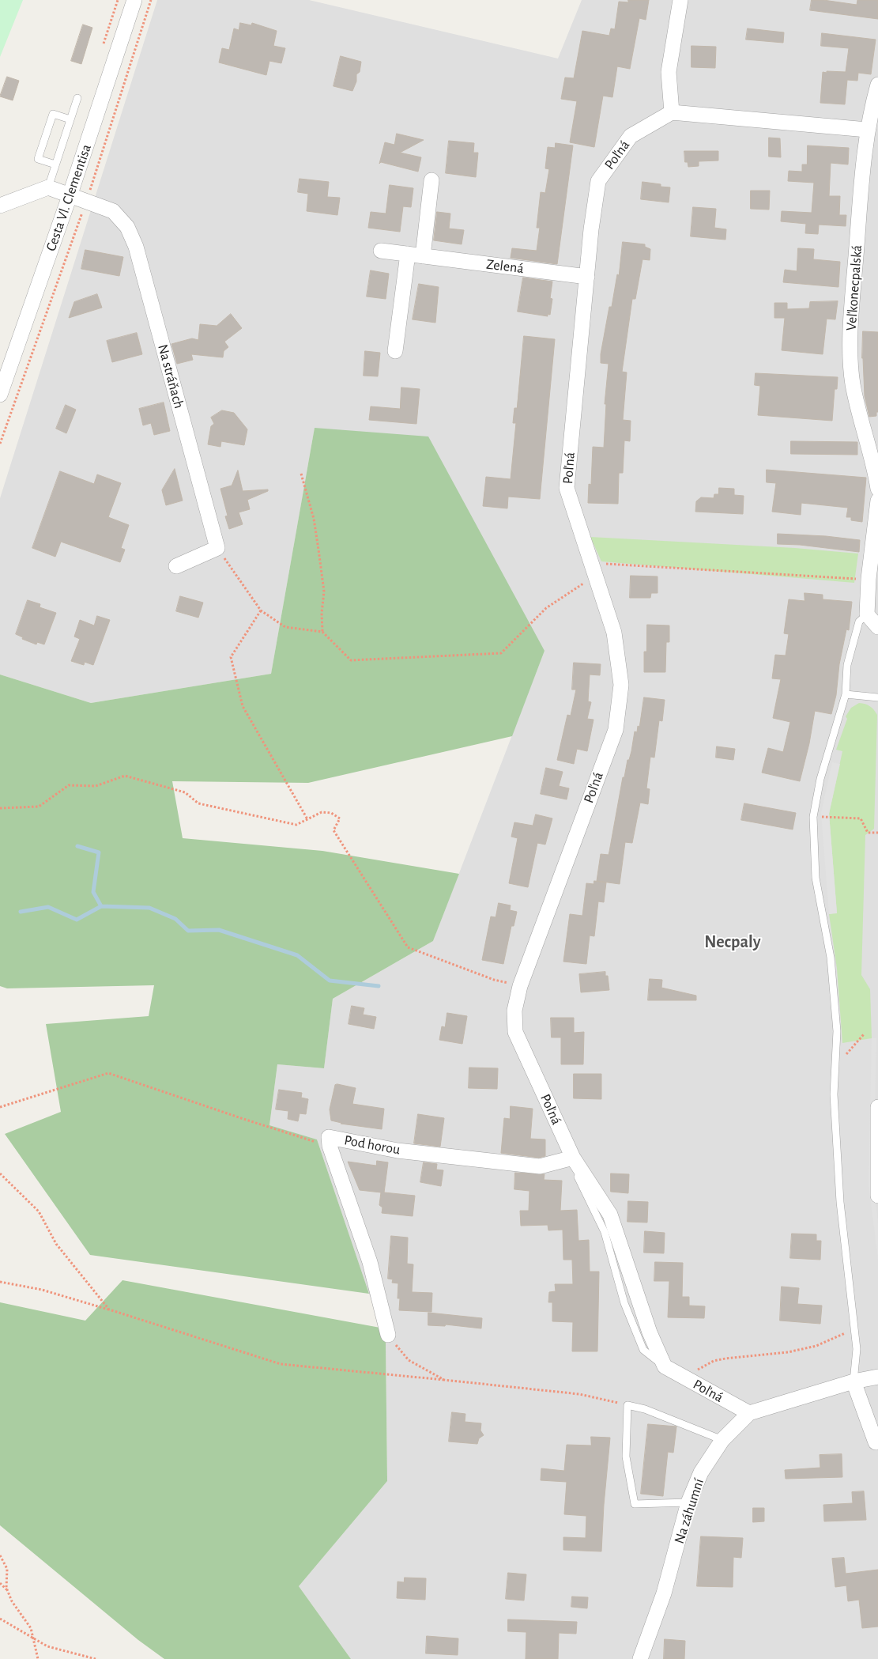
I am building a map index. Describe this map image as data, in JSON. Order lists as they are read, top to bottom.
{
  "streets": {
    "street": [
      "Poľná",
      "Cesta Vl. Clementisa",
      "Zelená",
      "Veľkonecpalská",
      "Na stráňach",
      "Pod horou",
      "Na záhumní"
    ]
  },
  "crossings": [
    ["Poľná", "Zelená"],
    ["Poľná", "Pod horou"],
    ["Poľná", "Na záhumní"],
    ["Cesta Vl. Clementisa", "Na stráňach"]
  ],
  "districts": ["Necpaly"]
}
